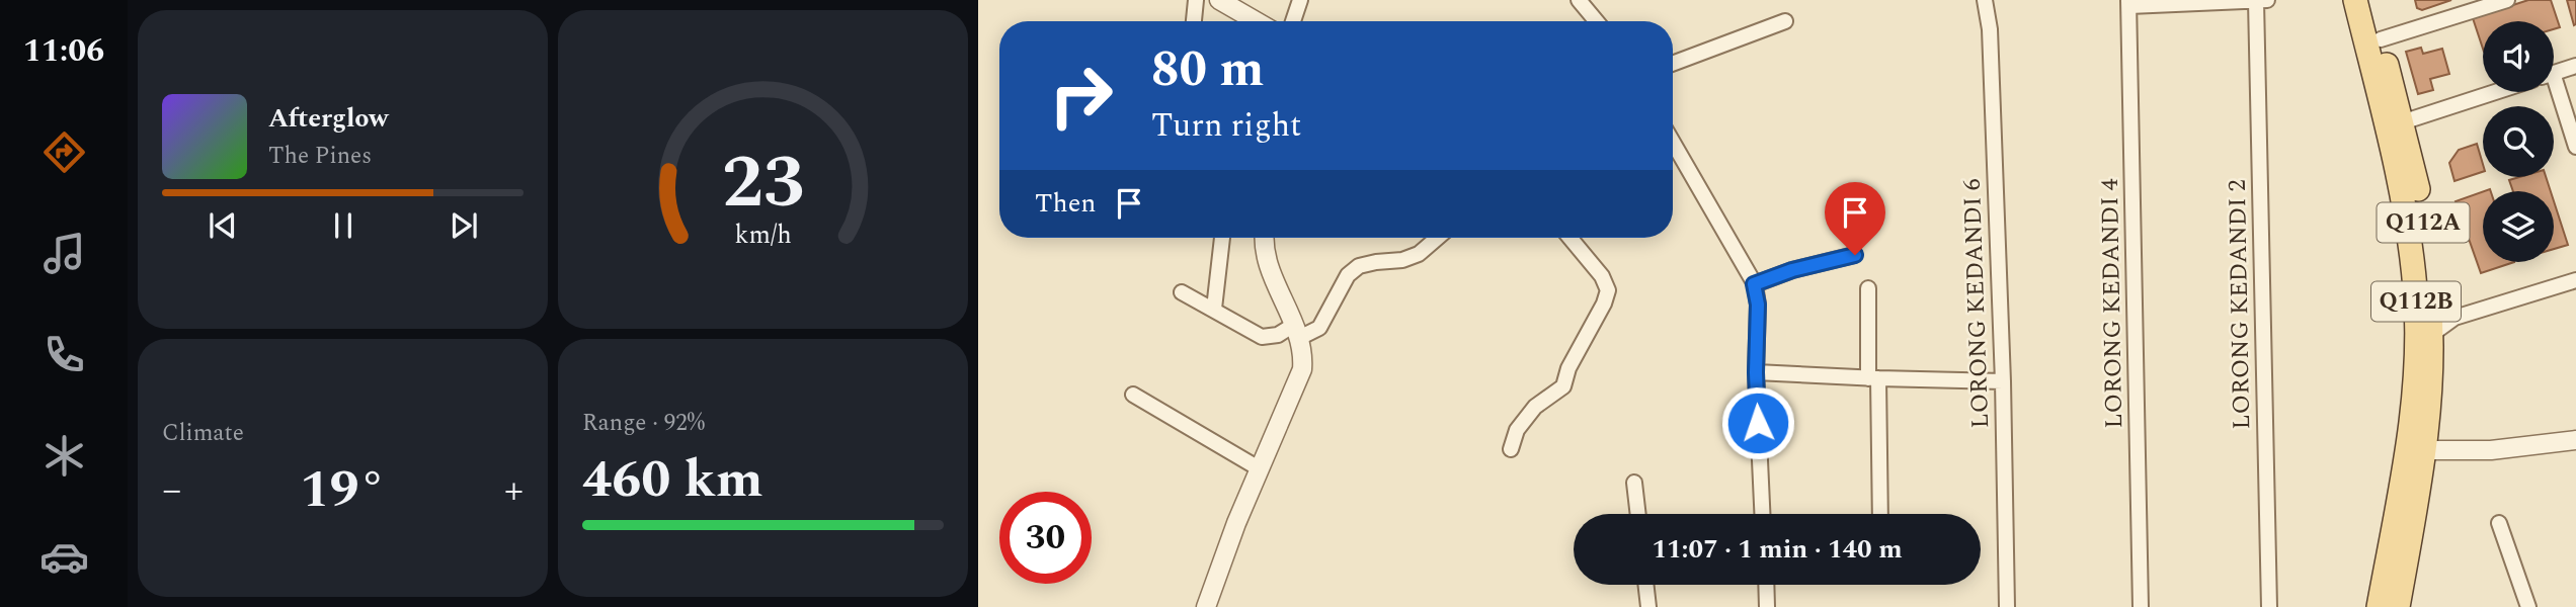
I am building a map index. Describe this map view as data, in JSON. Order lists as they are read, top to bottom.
{
  "streets": {
    "main road": ["Q112A", "Q112B"],
    "street": ["LORONG KEDANDI 6", "LORONG KEDANDI 4", "LORONG KEDANDI 2"]
  },
  "page": {
    "tabs": "11:06",
    "turn": ["80 m", "Turn right"],
    "song": ["Afterglow", "The Pines"],
    "then": "Then",
    "tile": [
      "Climate",
      ["Range · 92%", "460 km"]
    ],
    "heat": ["−", "19°", "+"],
    "limit": "30",
    "trip": "11:07 · 1 min · 140 m",
    "gauge": ["23", "km/h"]
  }
}
